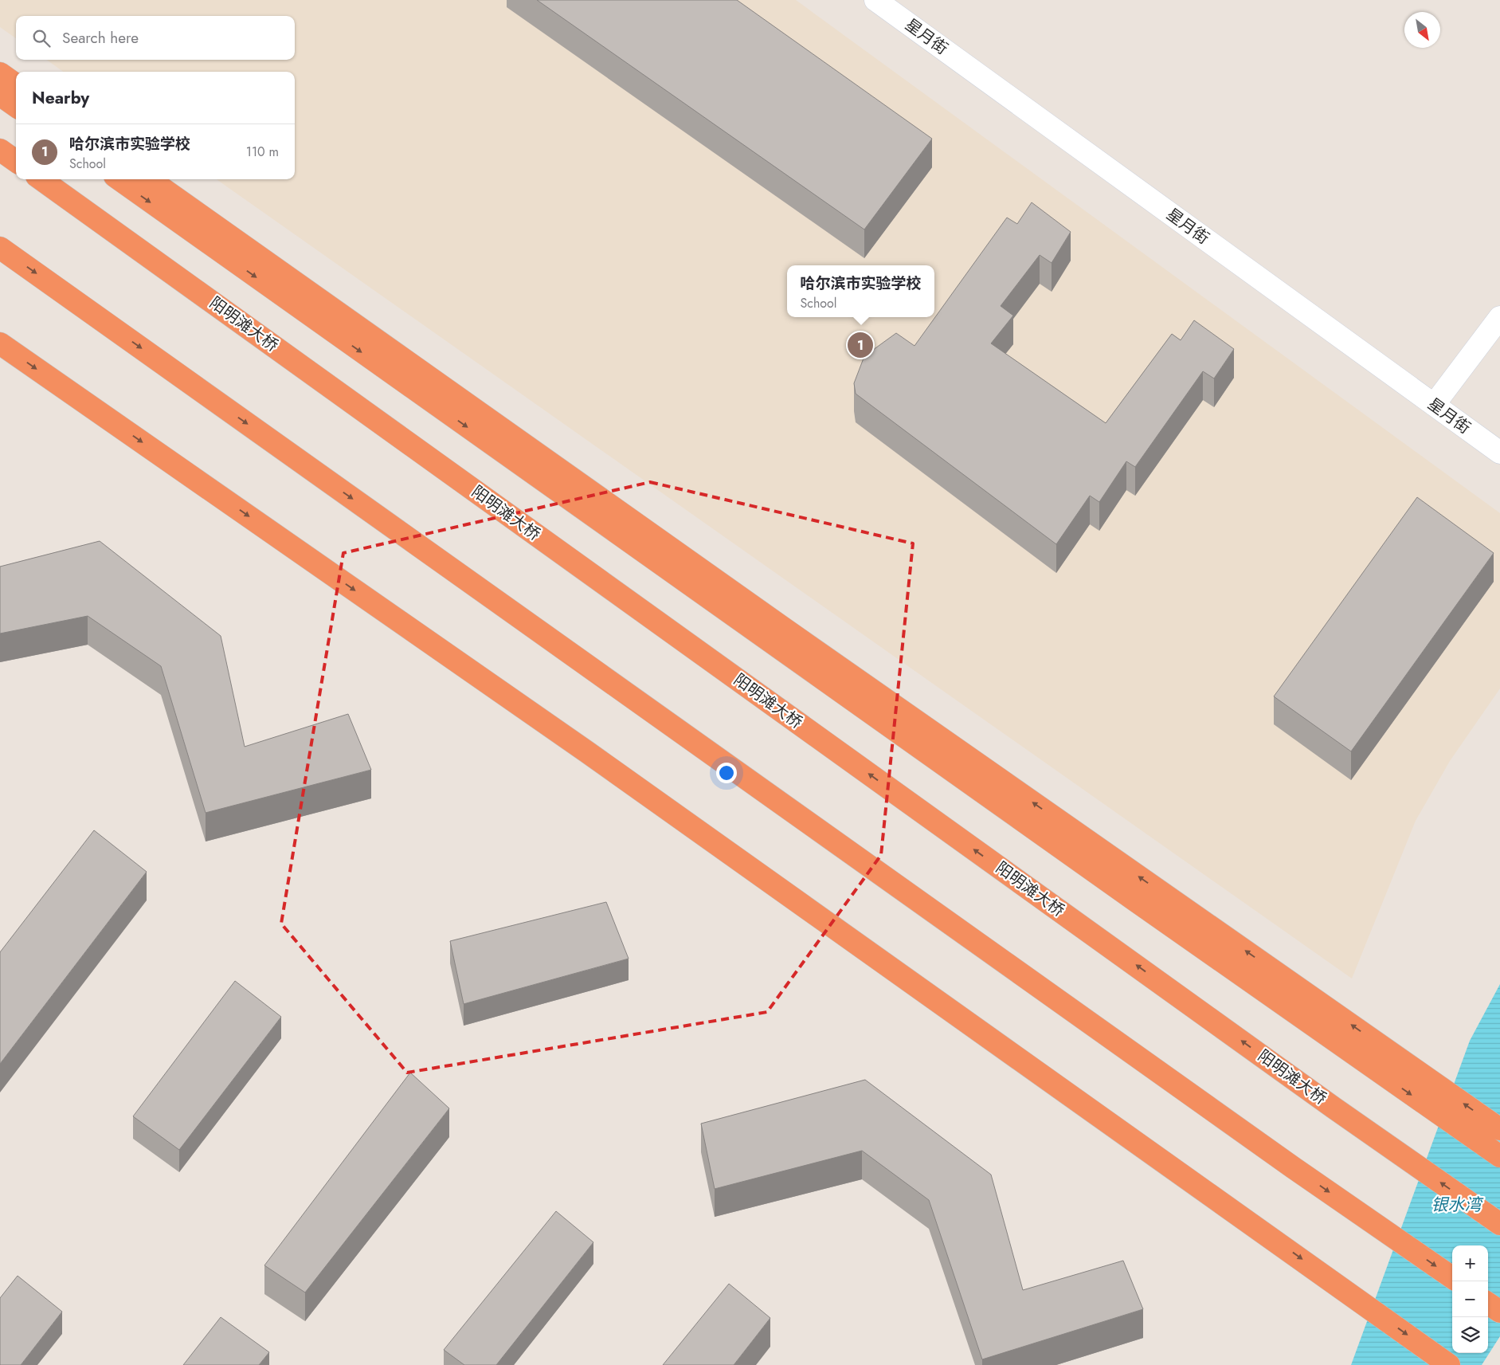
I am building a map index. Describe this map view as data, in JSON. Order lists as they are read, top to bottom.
{
  "streets": {
    "highway": ["阳明滩大桥"],
    "street": ["星月街"]
  },
  "water": ["银水湾"],
  "north": "bottom right",
  "page": {
    "search": "Search here",
    "heading": "Nearby",
    "list": [
      {
        "mark": "1",
        "name": "哈尔滨市实验学校",
        "note": "School",
        "value": "110 m"
      }
    ],
    "popup": ["哈尔滨市实验学校", "School"],
    "pins": "1",
    "map_buttons": ["+", "−"]
  }
}
